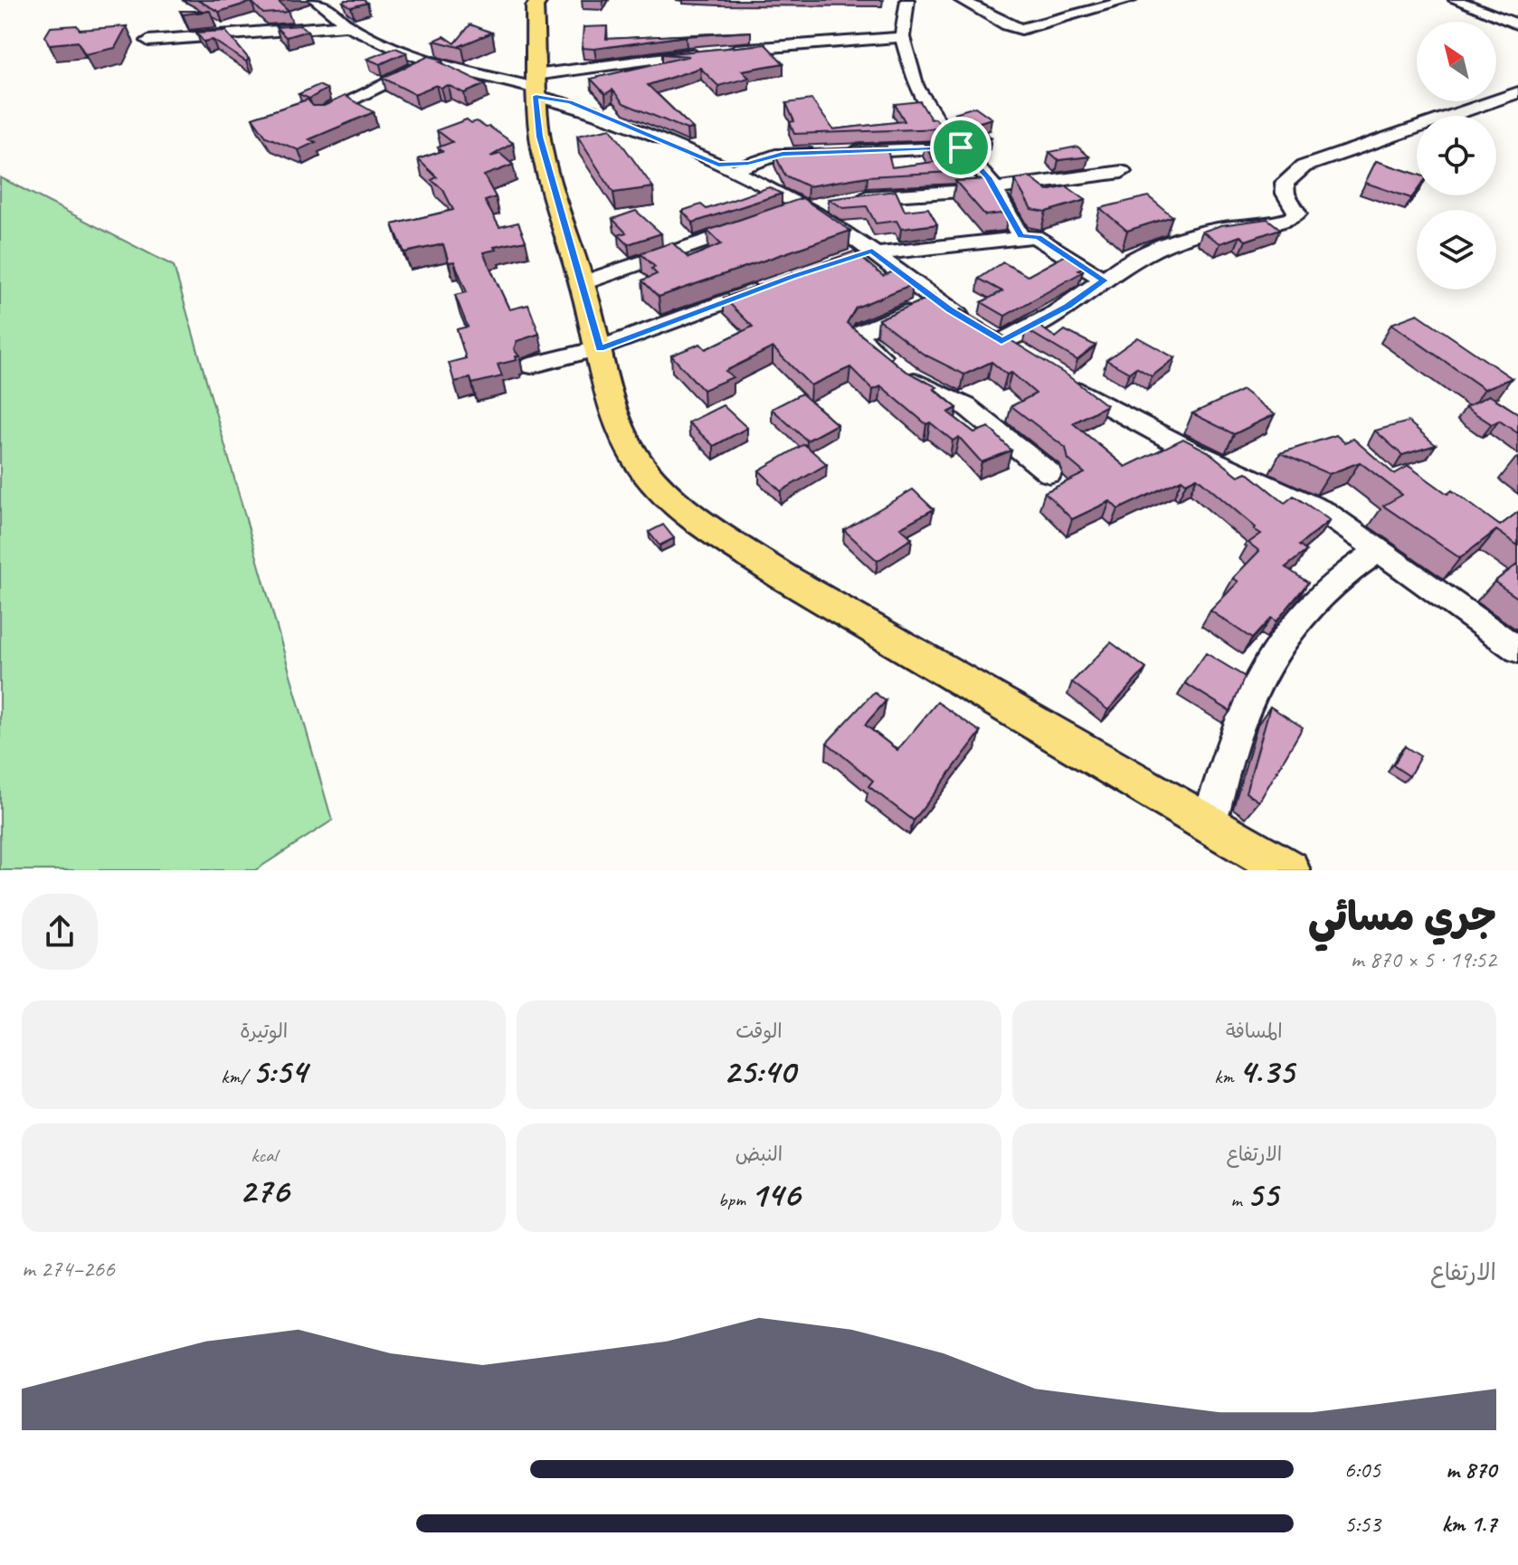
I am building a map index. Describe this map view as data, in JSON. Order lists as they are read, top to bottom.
{
  "north": "top left",
  "page": {
    "heading": ["جري مسائي", "19:52 · 5 × 870 m"],
    "stats": [
      ["المسافة", "4.35 km"],
      ["الوقت", "25:40"],
      ["الوتيرة", "5:54 /km"],
      ["الارتفاع", "55 m"],
      ["النبض", "146 bpm"],
      ["kcal", "276"]
    ],
    "chart": ["الارتفاع", "266–274 m"],
    "list": [
      {
        "name": "870 m",
        "note": "6:05"
      },
      {
        "name": "1.7 km",
        "note": "5:53"
      }
    ]
  }
}
